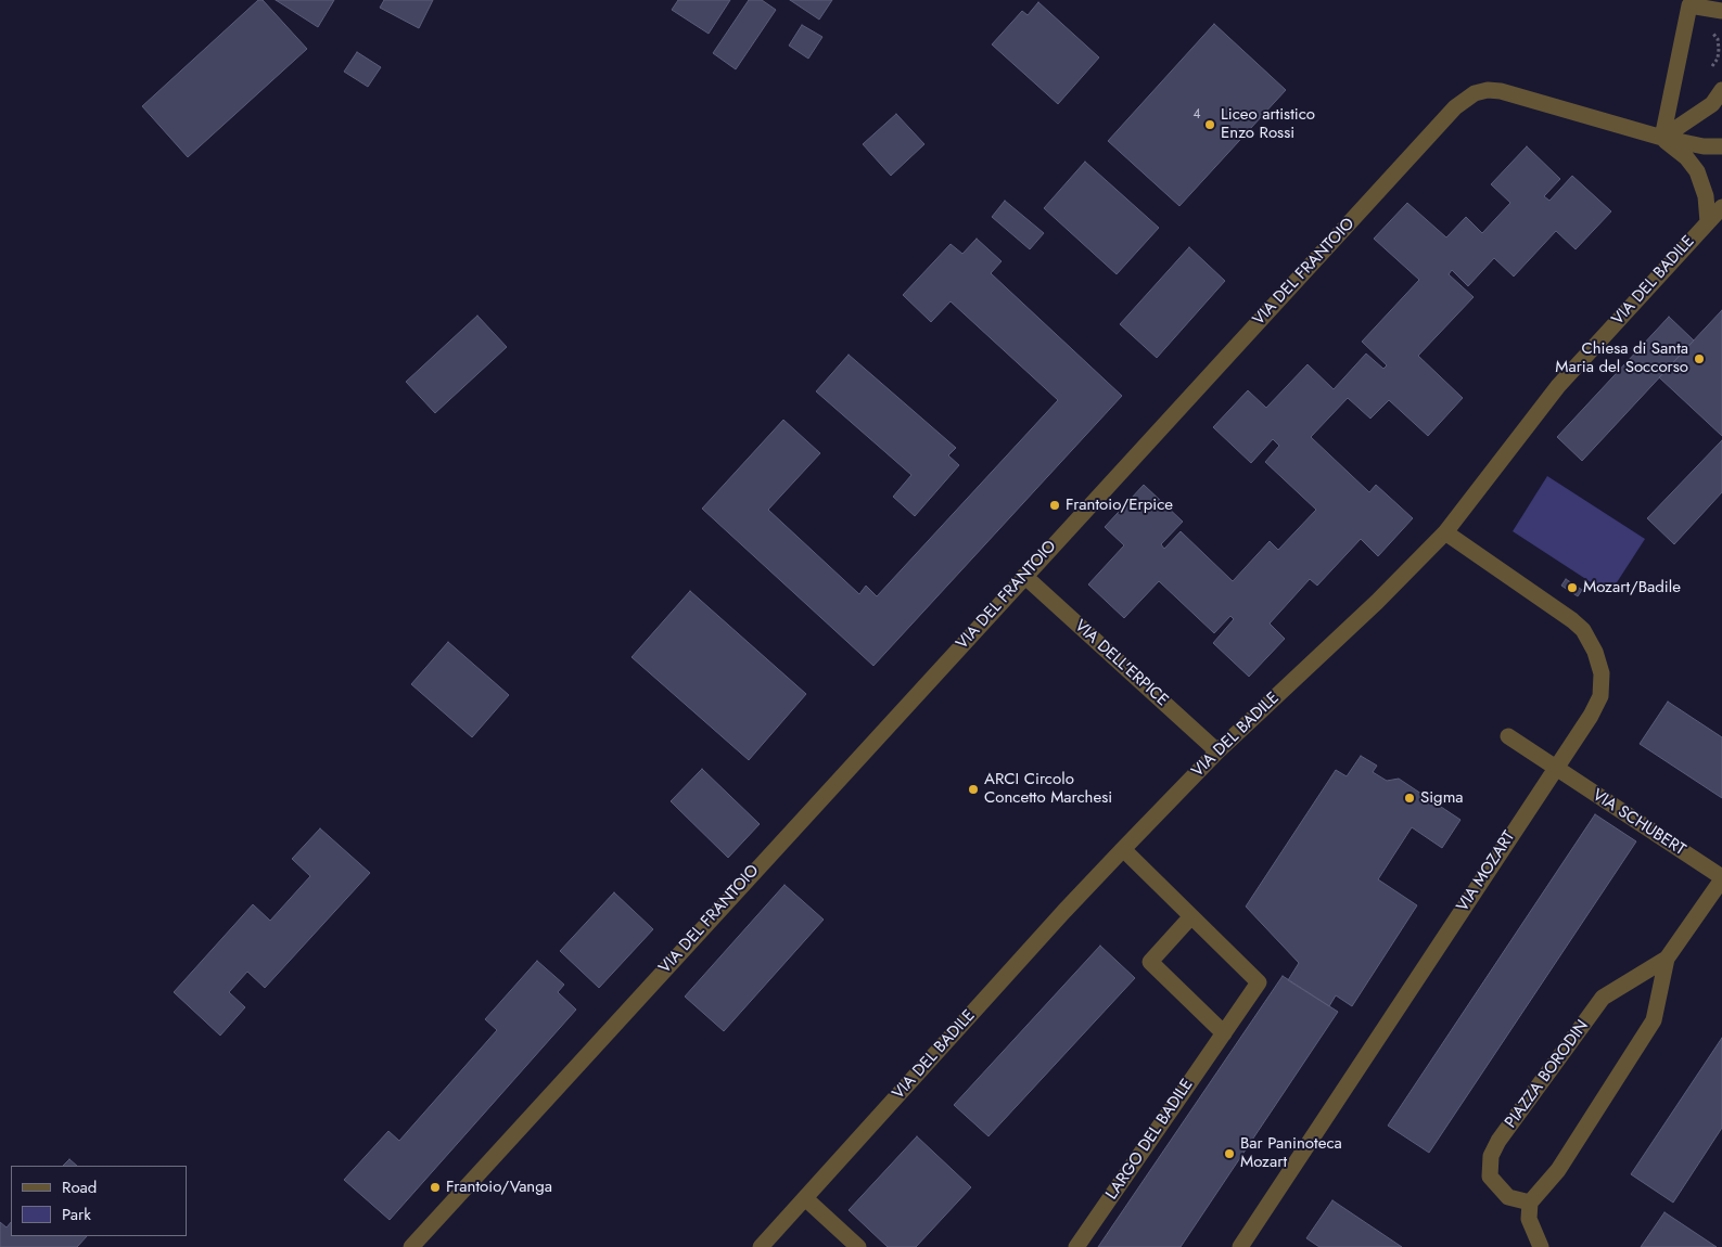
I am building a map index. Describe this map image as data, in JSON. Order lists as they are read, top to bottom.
{
  "streets": {
    "street": [
      "VIA DEL FRANTOIO",
      "VIA DEL BADILE",
      "VIA DELL'ERPICE",
      "VIA SCHUBERT",
      "VIA MOZART",
      "PIAZZA BORODIN",
      "LARGO DEL BADILE"
    ]
  },
  "crossings": [
    ["VIA DEL FRANTOIO", "VIA DELL'ERPICE"],
    ["VIA DEL BADILE", "VIA DELL'ERPICE"],
    ["VIA DEL BADILE", "VIA MOZART"],
    ["VIA DEL BADILE", "LARGO DEL BADILE"],
    ["VIA SCHUBERT", "VIA MOZART"],
    ["VIA SCHUBERT", "PIAZZA BORODIN"]
  ],
  "places": [
    "Liceo artistico Enzo Rossi",
    "Chiesa di Santa Maria del Soccorso",
    "Frantoio/Erpice",
    "Mozart/Badile",
    "ARCI Circolo Concetto Marchesi",
    "Sigma",
    "Bar Paninoteca Mozart",
    "Frantoio/Vanga"
  ],
  "house_numbers": ["4"],
  "legend": ["Road", "Park"]
}
